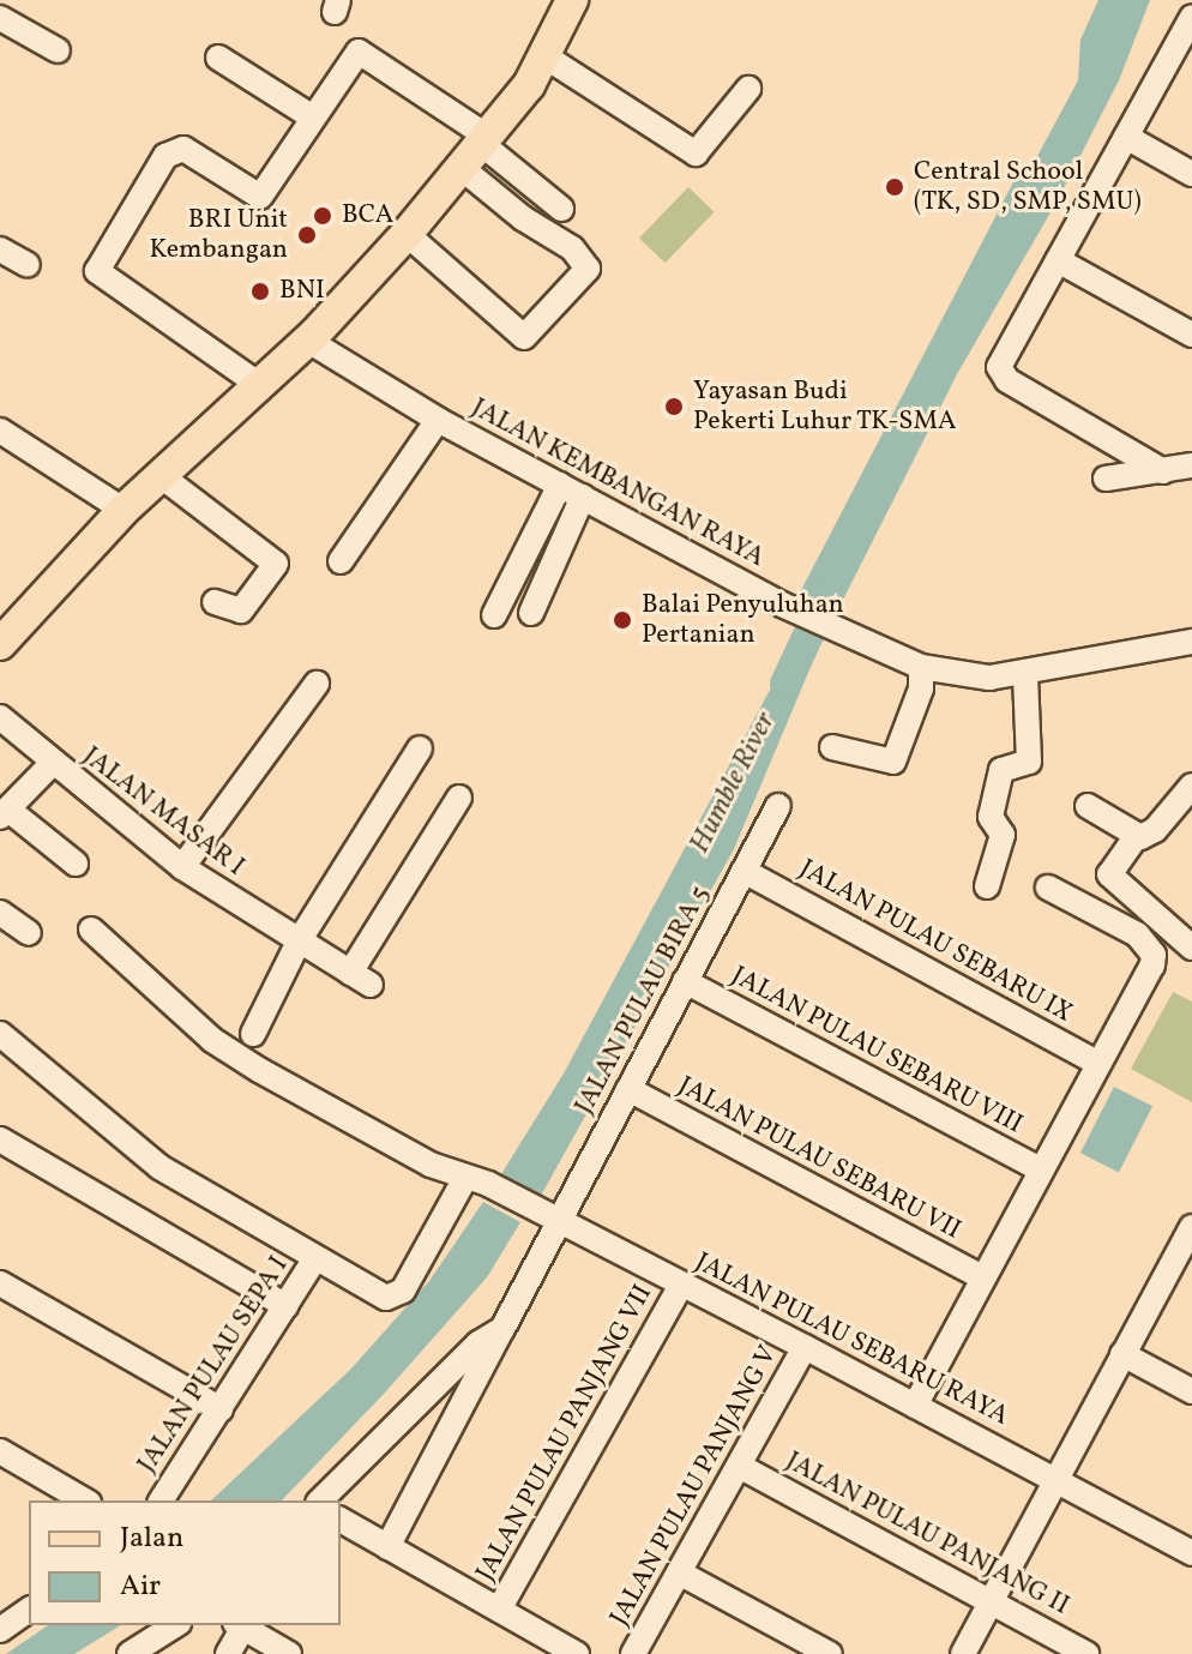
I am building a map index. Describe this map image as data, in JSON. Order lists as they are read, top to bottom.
{
  "streets": {
    "street": [
      "JALAN KEMBANGAN RAYA",
      "JALAN MASAR I",
      "JALAN PULAU SEBARU IX",
      "JALAN PULAU BIRA 5",
      "JALAN PULAU SEBARU VIII",
      "JALAN PULAU SEBARU VII",
      "JALAN PULAU SEBARU RAYA",
      "JALAN PULAU SEPA I",
      "JALAN PULAU PANJANG VII",
      "JALAN PULAU PANJANG V",
      "JALAN PULAU PANJANG II"
    ]
  },
  "crossings": [
    ["JALAN PULAU SEBARU IX", "JALAN PULAU BIRA 5"],
    ["JALAN PULAU BIRA 5", "JALAN PULAU SEBARU VIII"],
    ["JALAN PULAU BIRA 5", "JALAN PULAU SEBARU VII"],
    ["JALAN PULAU BIRA 5", "JALAN PULAU SEBARU RAYA"],
    ["JALAN PULAU SEBARU RAYA", "JALAN PULAU PANJANG VII"],
    ["JALAN PULAU SEBARU RAYA", "JALAN PULAU PANJANG V"],
    ["JALAN PULAU PANJANG V", "JALAN PULAU PANJANG II"]
  ],
  "water": ["Humble River"],
  "places": [
    "Central School (TK, SD, SMP, SMU)",
    "BCA",
    "BRI Unit Kembangan",
    "BNI",
    "Yayasan Budi Pekerti Luhur TK-SMA",
    "Balai Penyuluhan Pertanian"
  ],
  "legend": ["Jalan", "Air"]
}
